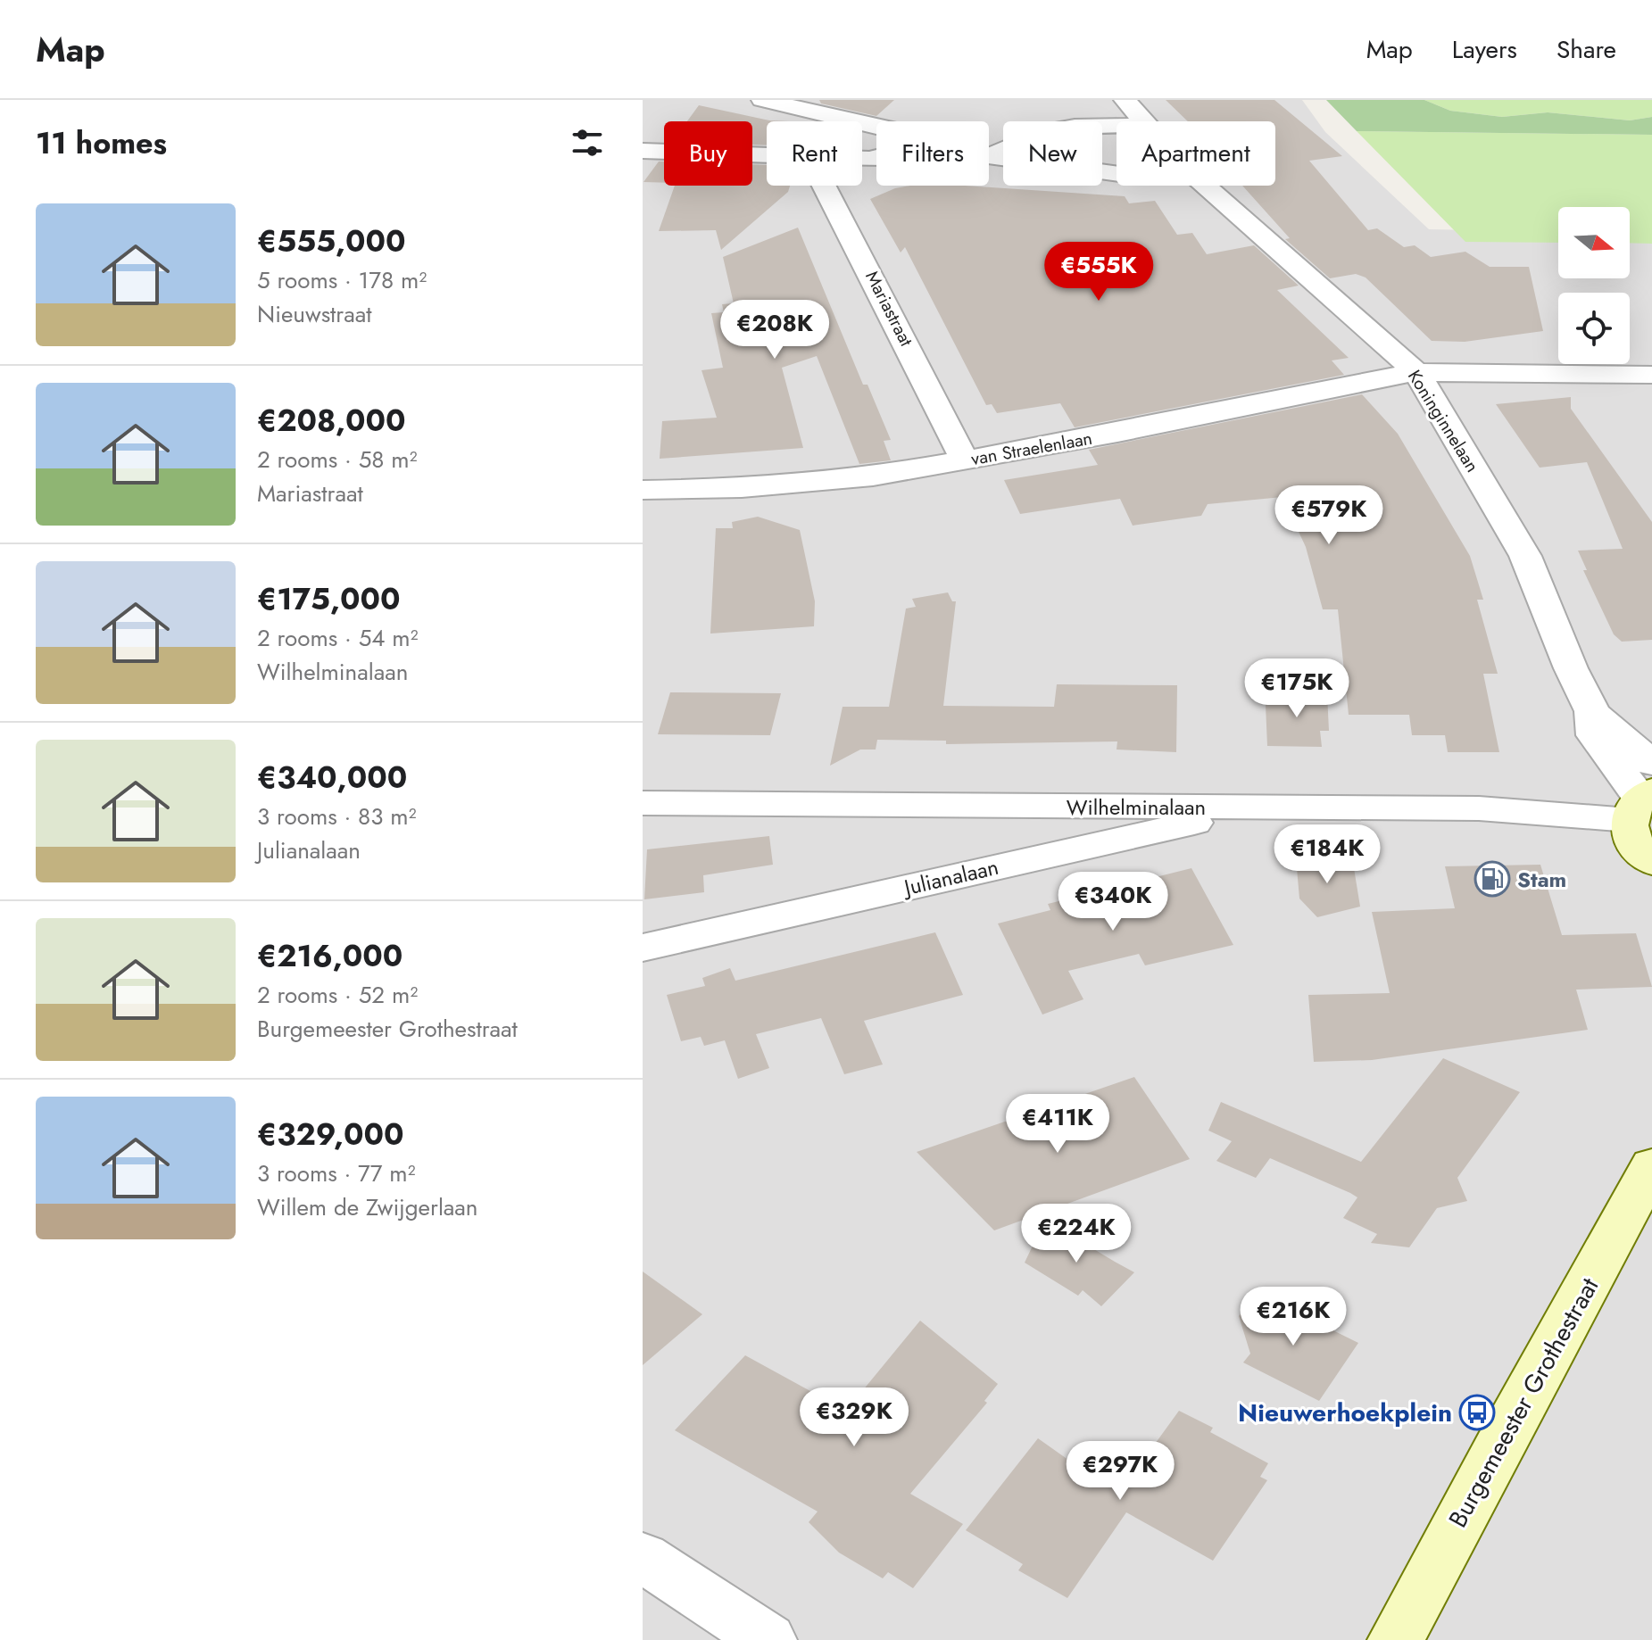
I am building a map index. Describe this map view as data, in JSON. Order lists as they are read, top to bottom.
{
  "streets": {
    "main road": ["Burgemeester Grothestraat"],
    "street": [
      "Mariastraat",
      "Koninginnelaan",
      "van Straelenlaan",
      "Wilhelminalaan",
      "Julianalaan"
    ]
  },
  "crossings": [
    ["Mariastraat", "van Straelenlaan"],
    ["Koninginnelaan", "van Straelenlaan"],
    ["Koninginnelaan", "Wilhelminalaan"],
    ["Wilhelminalaan", "Julianalaan"]
  ],
  "places": {
    "fuel station": ["Stam"],
    "bus stop": ["Nieuwerhoekplein"]
  },
  "north": "right",
  "page": {
    "header": "Map",
    "nav": ["Map", "Layers", "Share"],
    "heading": "11 homes",
    "chip": [
      "Buy",
      "Rent",
      "Filters",
      "New",
      "Apartment"
    ],
    "list": [
      {
        "name": "€555,000",
        "note": "5 rooms · 178 m² · Nieuwstraat"
      },
      {
        "name": "€208,000",
        "note": "2 rooms · 58 m² · Mariastraat"
      },
      {
        "name": "€175,000",
        "note": "2 rooms · 54 m² · Wilhelminalaan"
      },
      {
        "name": "€340,000",
        "note": "3 rooms · 83 m² · Julianalaan"
      },
      {
        "name": "€216,000",
        "note": "2 rooms · 52 m² · Burgemeester Grothestraat"
      },
      {
        "name": "€329,000",
        "note": "3 rooms · 77 m² · Willem de Zwijgerlaan"
      }
    ],
    "price": [
      "€555K",
      "€208K",
      "€579K",
      "€175K",
      "€184K",
      "€340K",
      "€411K",
      "€224K",
      "€216K",
      "€329K",
      "€297K"
    ]
  }
}
